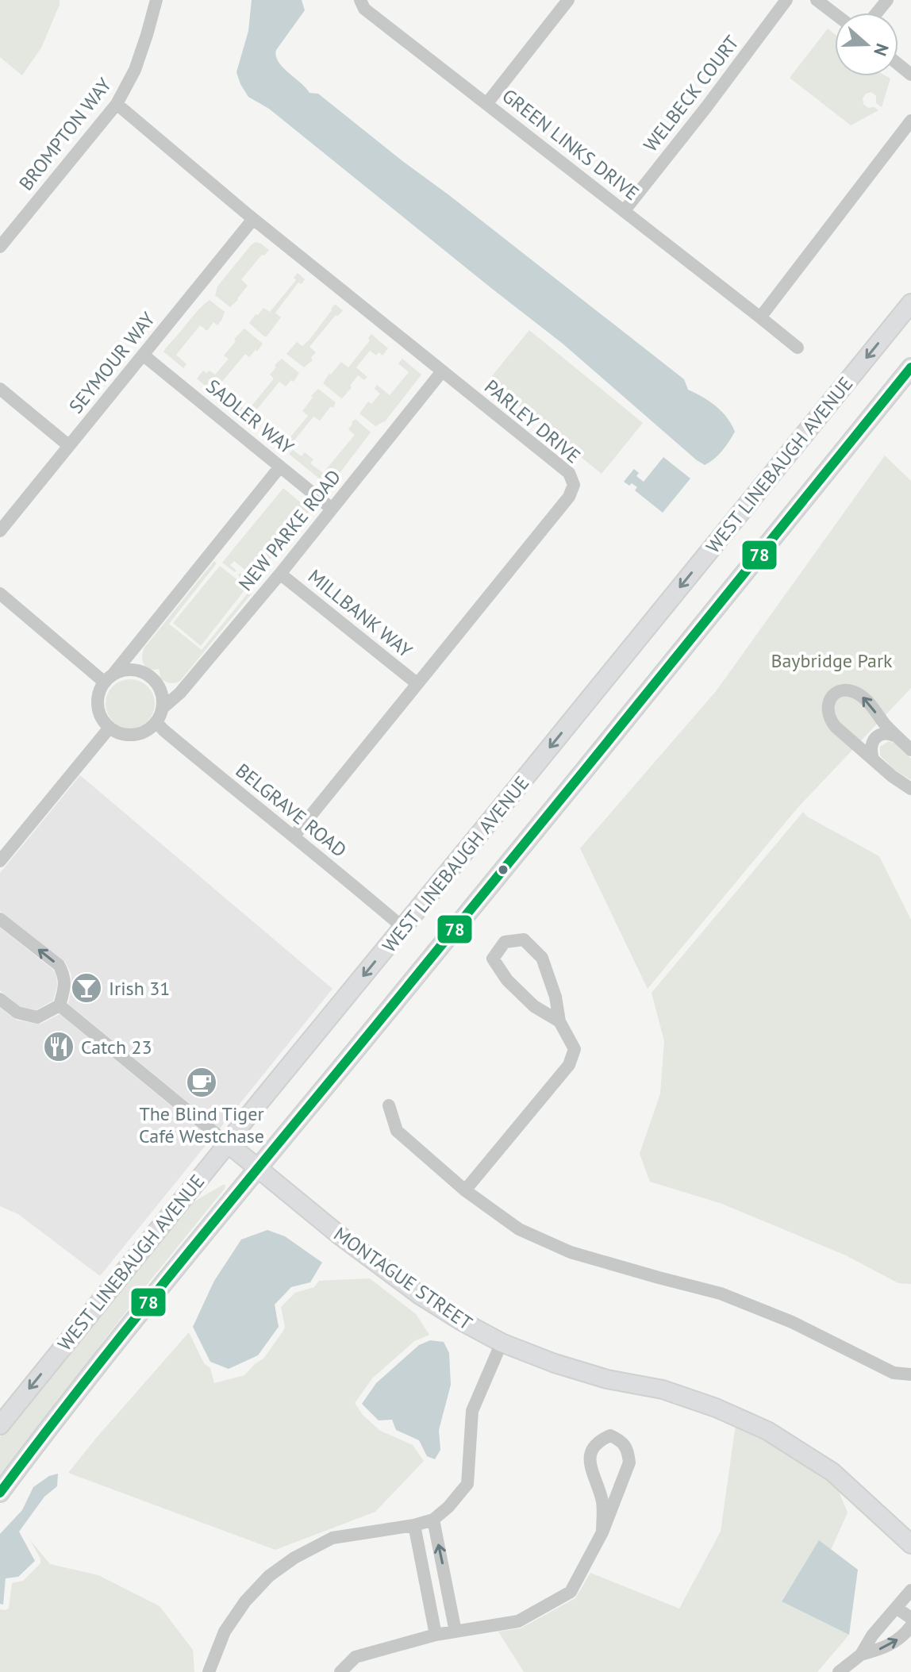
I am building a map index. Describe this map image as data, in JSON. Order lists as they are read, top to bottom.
{
  "streets": {
    "main road": ["WEST LINEBAUGH AVENUE", "MONTAGUE STREET"],
    "street": [
      "WELBECK COURT",
      "BROMPTON WAY",
      "GREEN LINKS DRIVE",
      "SEYMOUR WAY",
      "SADLER WAY",
      "PARLEY DRIVE",
      "NEW PARKE ROAD",
      "MILLBANK WAY",
      "BELGRAVE ROAD"
    ]
  },
  "crossings": [
    ["WELBECK COURT", "GREEN LINKS DRIVE"],
    ["BROMPTON WAY", "PARLEY DRIVE"],
    ["SEYMOUR WAY", "SADLER WAY"],
    ["SEYMOUR WAY", "PARLEY DRIVE"],
    ["SADLER WAY", "NEW PARKE ROAD"],
    ["PARLEY DRIVE", "NEW PARKE ROAD"],
    ["PARLEY DRIVE", "MILLBANK WAY"],
    ["PARLEY DRIVE", "BELGRAVE ROAD"],
    ["WEST LINEBAUGH AVENUE", "BELGRAVE ROAD"],
    ["WEST LINEBAUGH AVENUE", "MONTAGUE STREET"],
    ["NEW PARKE ROAD", "MILLBANK WAY"],
    ["NEW PARKE ROAD", "BELGRAVE ROAD"]
  ],
  "parks": ["Baybridge Park"],
  "places": {
    "bar": ["Irish 31"],
    "restaurant": ["Catch 23"],
    "cafe": ["The Blind Tiger Café Westchase"]
  },
  "lines": ["transit line 78"],
  "north": "right"
}
